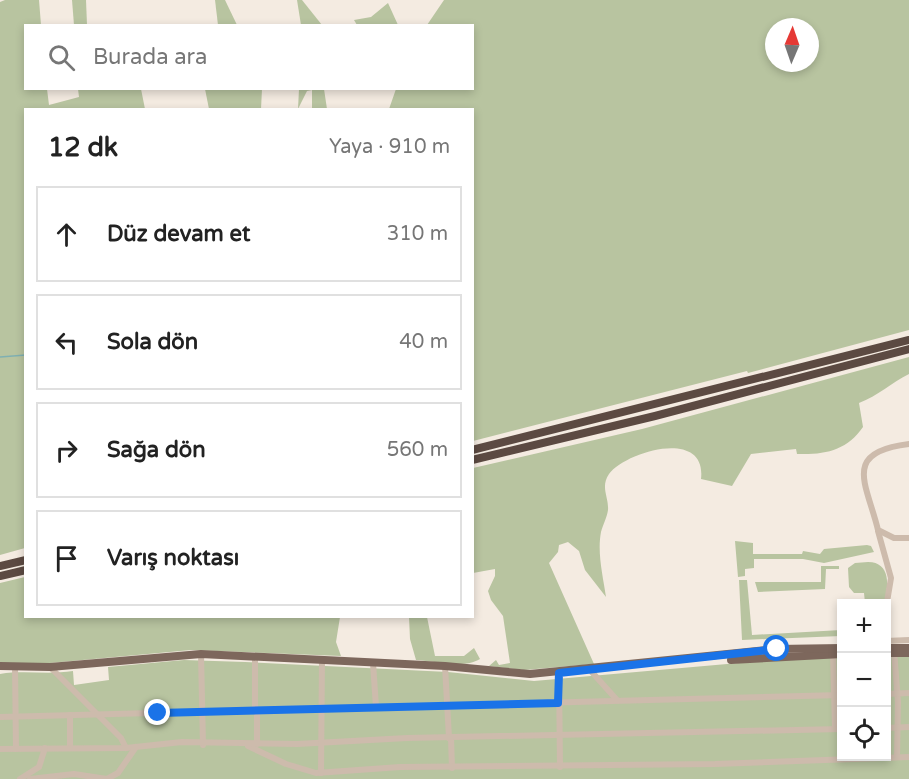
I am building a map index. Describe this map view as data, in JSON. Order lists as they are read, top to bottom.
{
  "north": "top",
  "page": {
    "search": "Burada ara",
    "heading": ["12 dk", "Yaya · 910 m"],
    "list": [
      ["Düz devam et", "310 m"],
      ["Sola dön", "40 m"],
      ["Sağa dön", "560 m"],
      "Varış noktası"
    ],
    "map_buttons": ["+", "−"]
  }
}
